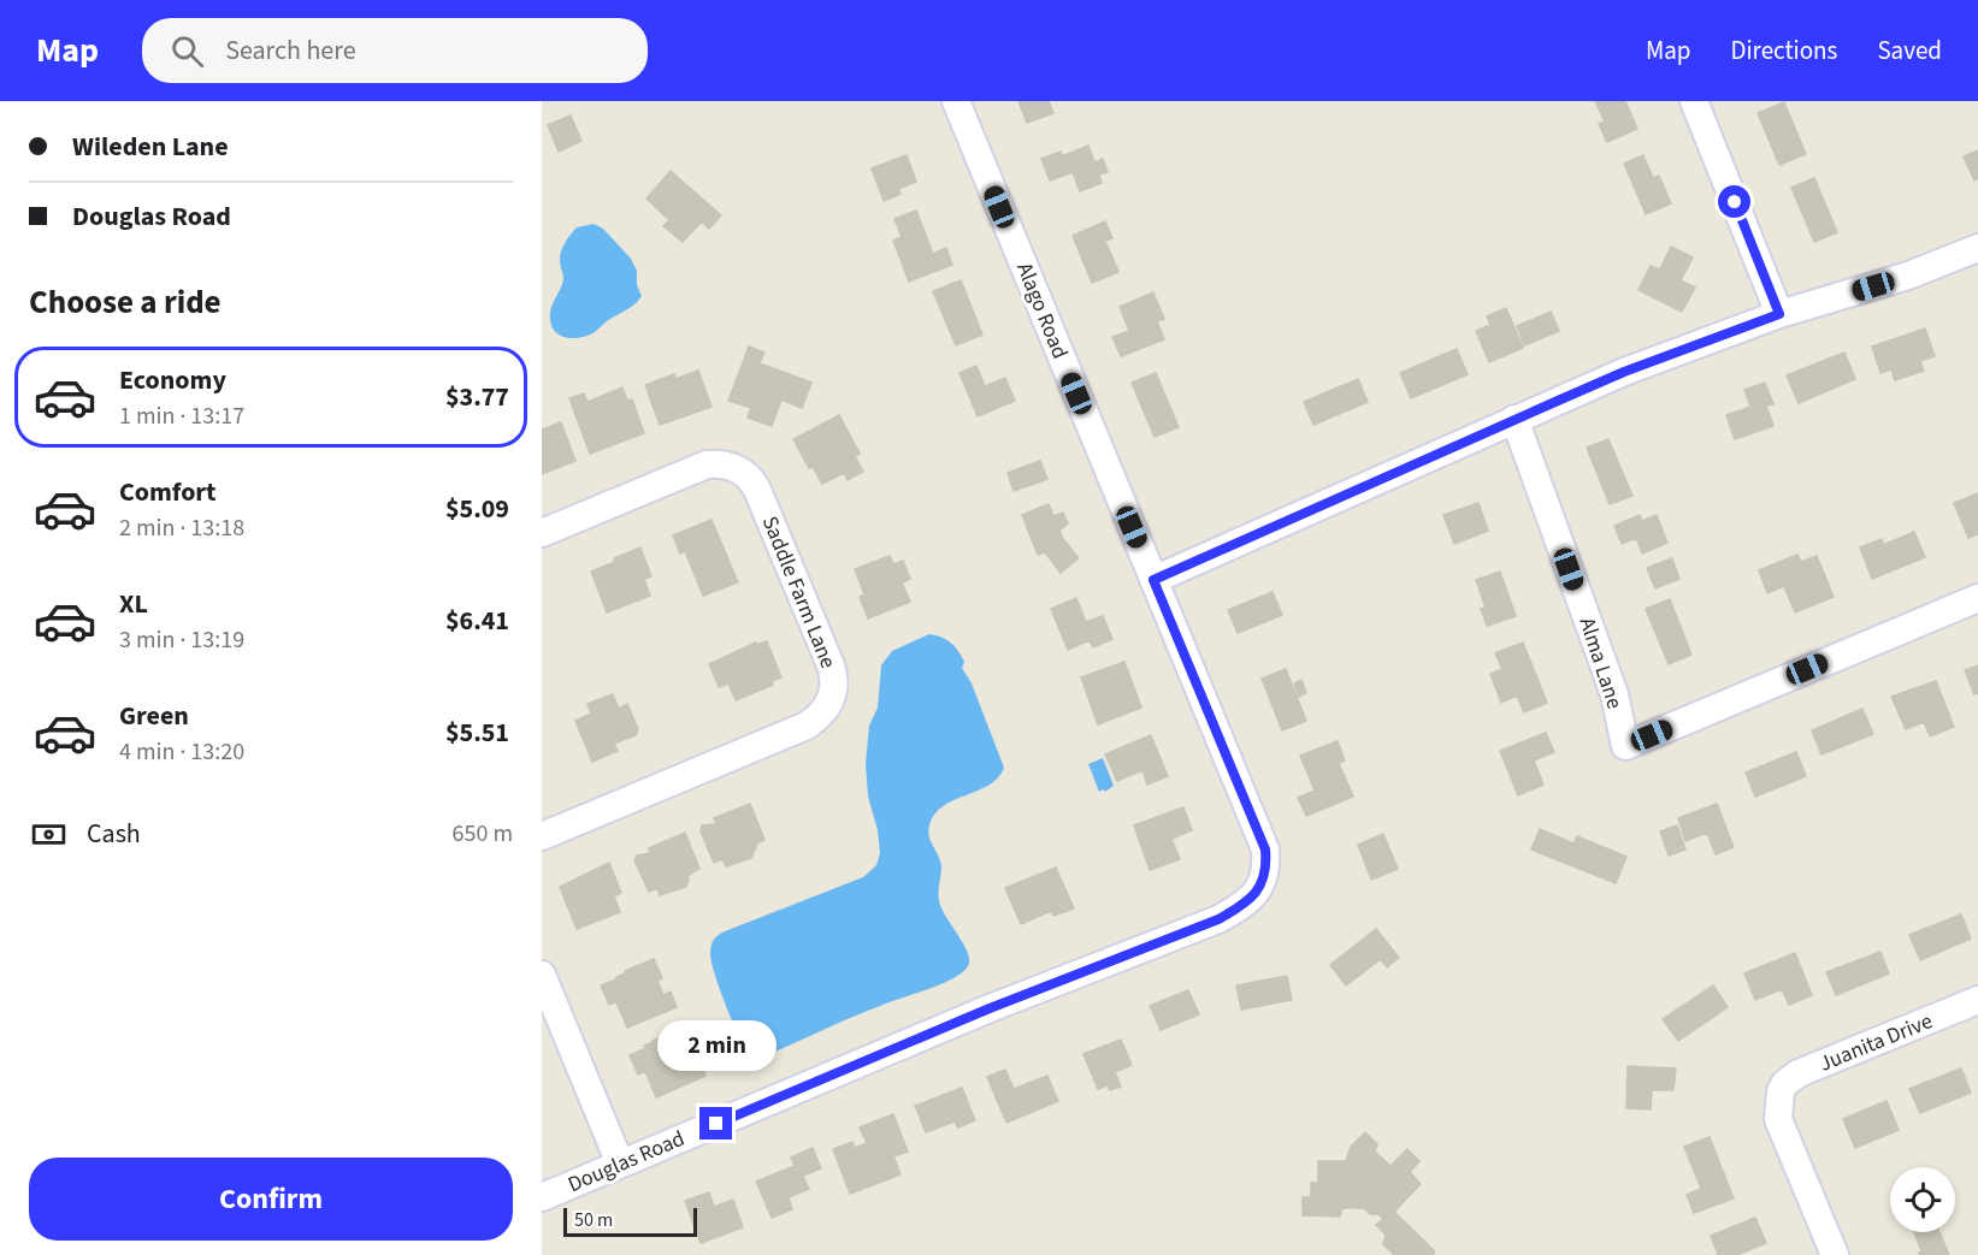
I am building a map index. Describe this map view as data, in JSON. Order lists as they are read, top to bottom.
{
  "streets": {
    "street": [
      "Alago Road",
      "Saddle Farm Lane",
      "Alma Lane",
      "Juanita Drive",
      "Douglas Road"
    ]
  },
  "crossings": [
    ["Alago Road", "Douglas Road"]
  ],
  "scale_bar": "50 m",
  "page": {
    "header": "Map",
    "search": "Search here",
    "nav": ["Map", "Directions", "Saved"],
    "banner": ["Wileden Lane", "Douglas Road"],
    "heading": "Choose a ride",
    "list": [
      {
        "name": "Economy",
        "note": "1 min · 13:17",
        "value": "$3.77"
      },
      {
        "name": "Comfort",
        "note": "2 min · 13:18",
        "value": "$5.09"
      },
      {
        "name": "XL",
        "note": "3 min · 13:19",
        "value": "$6.41"
      },
      {
        "name": "Green",
        "note": "4 min · 13:20",
        "value": "$5.51"
      }
    ],
    "pay": ["Cash", "650 m"],
    "bubble": "2 min",
    "buttons": "Confirm",
    "scale": "50 m"
  }
}
